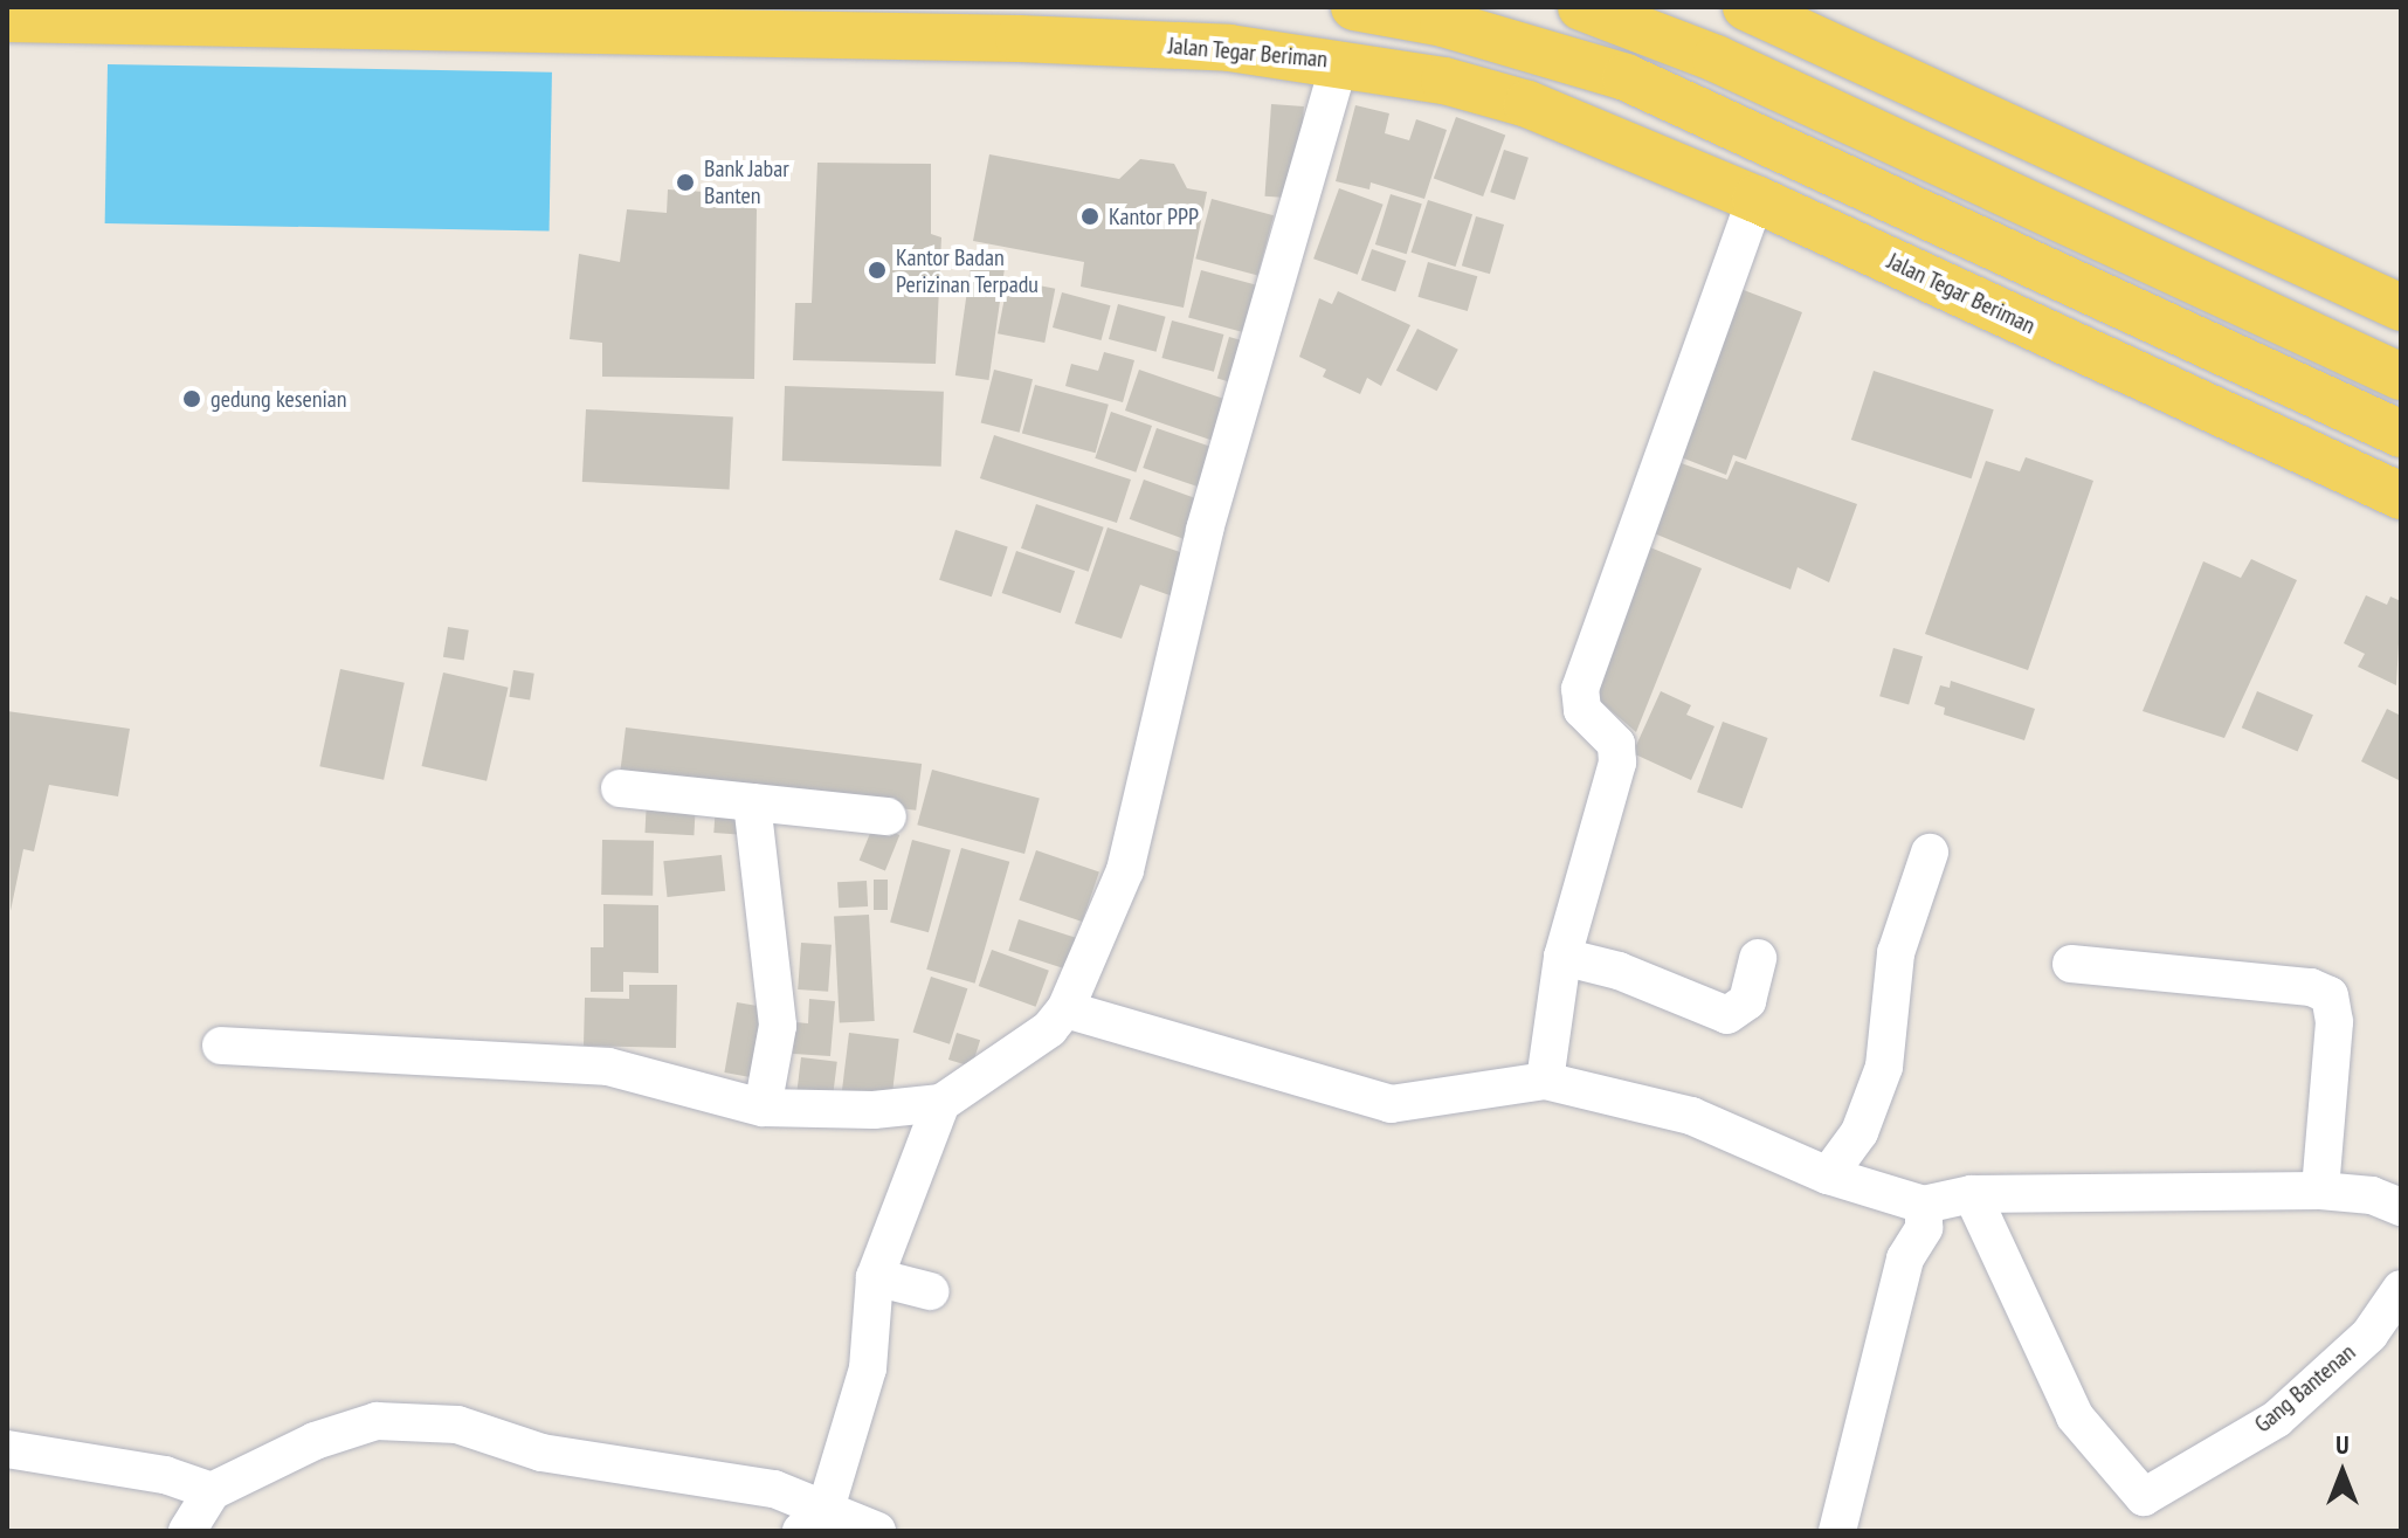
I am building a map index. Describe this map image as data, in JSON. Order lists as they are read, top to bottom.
{
  "streets": {
    "main road": ["Jalan Tegar Beriman"],
    "street": ["Gang Bantenan"]
  },
  "places": [
    "Bank Jabar Banten",
    "Kantor PPP",
    "Kantor Badan Perizinan Terpadu",
    "gedung kesenian"
  ],
  "north": "top"
}
